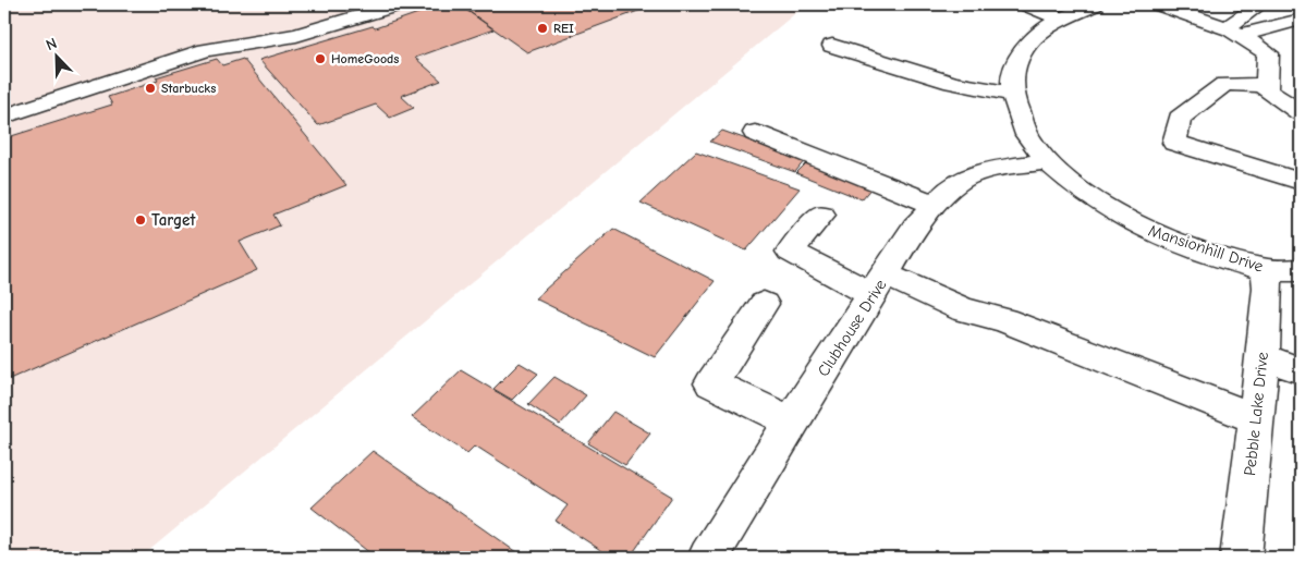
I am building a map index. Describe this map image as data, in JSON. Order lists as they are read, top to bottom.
{
  "streets": {
    "street": ["Mansionhill Drive", "Clubhouse Drive", "Pebble Lake Drive"]
  },
  "crossings": [
    ["Mansionhill Drive", "Clubhouse Drive"],
    ["Mansionhill Drive", "Pebble Lake Drive"]
  ],
  "places": [
    "REI",
    "HomeGoods",
    "Starbucks",
    "Target"
  ],
  "north": "top left"
}
